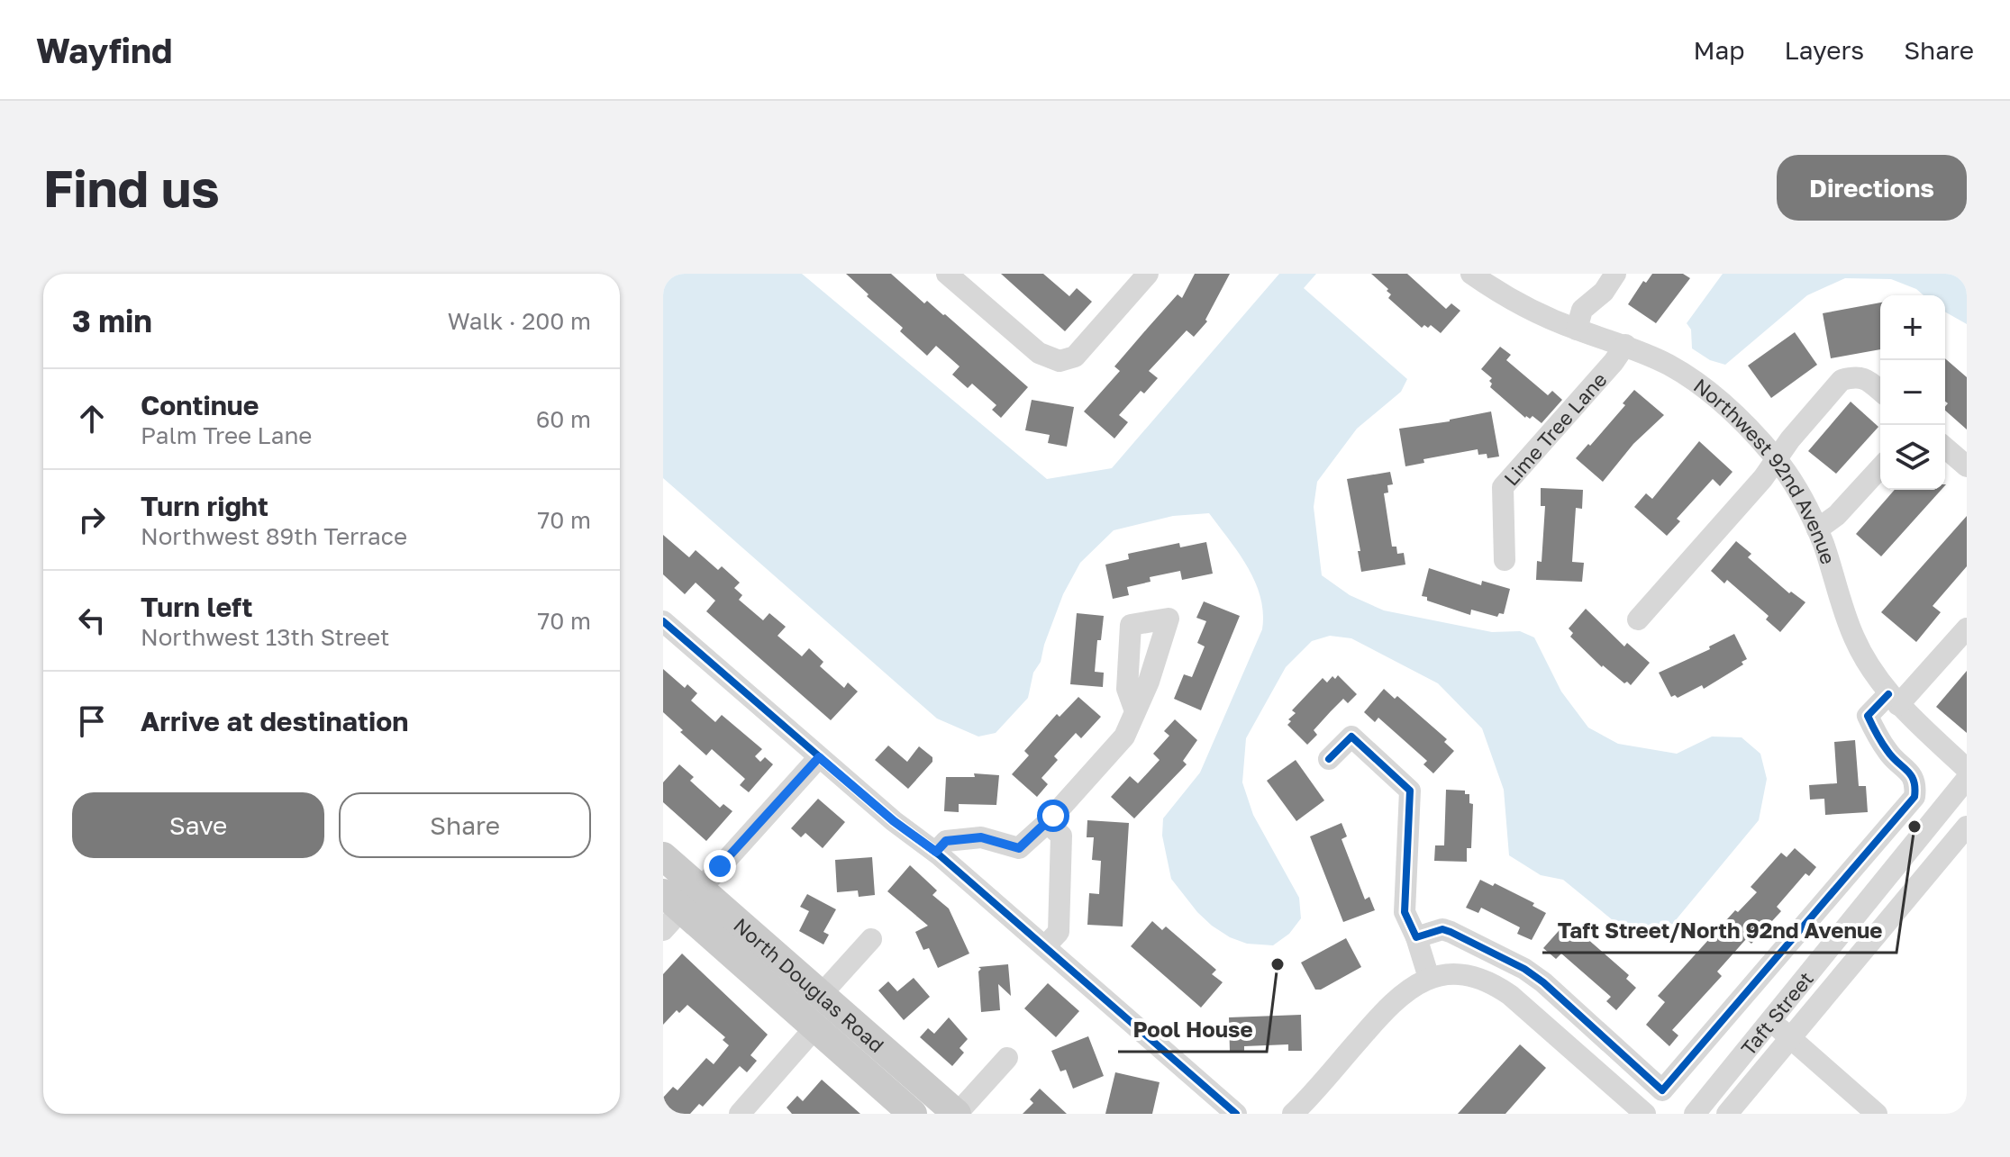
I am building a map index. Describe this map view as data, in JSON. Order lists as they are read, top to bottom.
{
  "streets": {
    "main road": ["North Douglas Road"],
    "street": ["Lime Tree Lane", "Northwest 92nd Avenue", "Taft Street"]
  },
  "crossings": [
    ["Lime Tree Lane", "Northwest 92nd Avenue"]
  ],
  "places": ["Taft Street/North 92nd Avenue", "Pool House"],
  "page": {
    "header": "Wayfind",
    "nav": ["Map", "Layers", "Share"],
    "buttons": [
      "Directions",
      ["Save", "Share"]
    ],
    "title": "Find us",
    "heading": ["3 min", "Walk · 200 m"],
    "map_buttons": ["+", "−"],
    "list": [
      ["Continue", "Palm Tree Lane", "60 m"],
      ["Turn right", "Northwest 89th Terrace", "70 m"],
      ["Turn left", "Northwest 13th Street", "70 m"],
      "Arrive at destination"
    ]
  }
}
